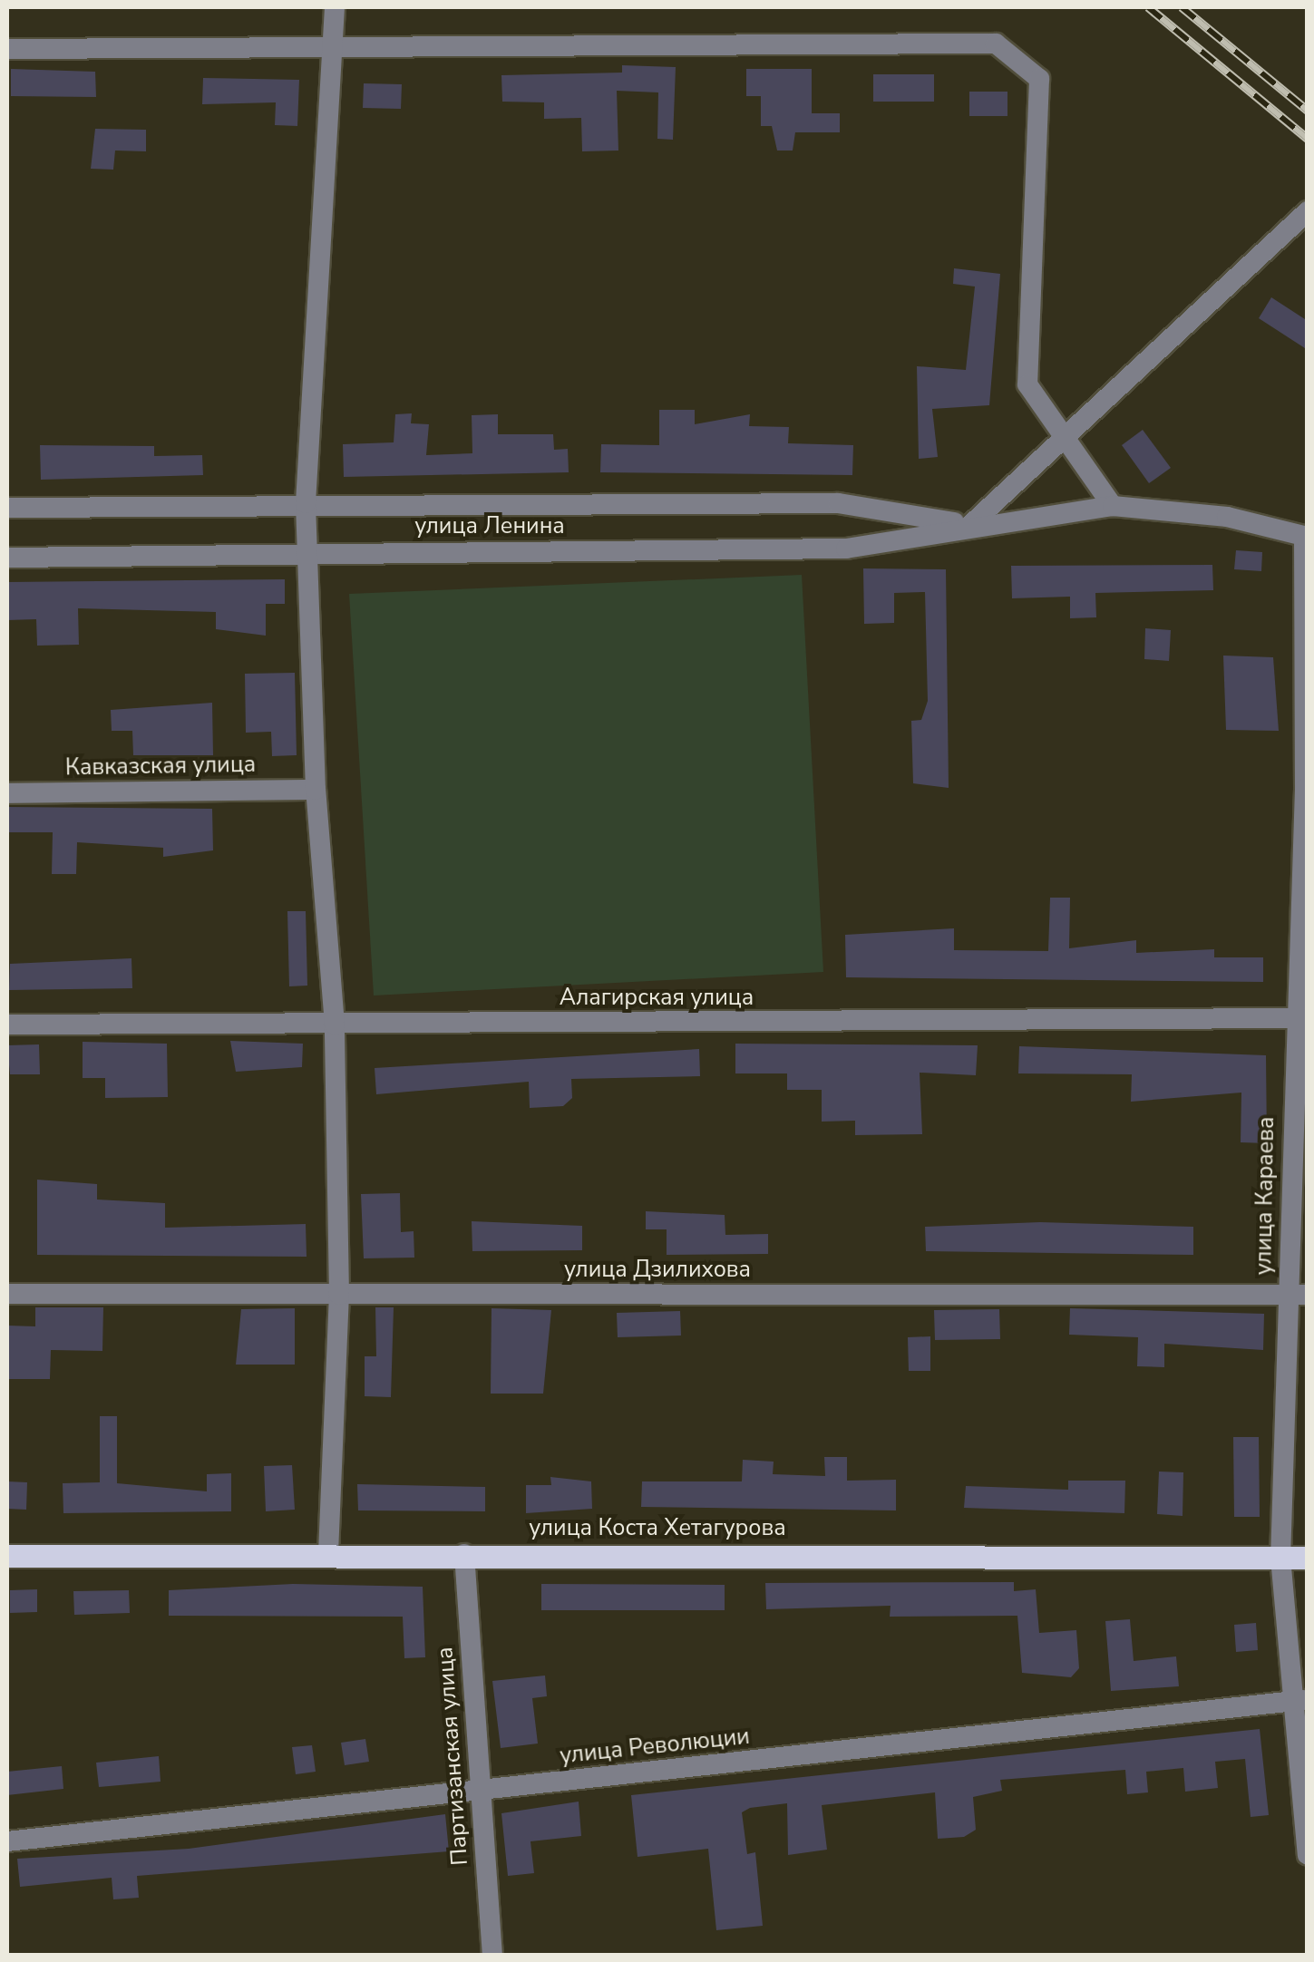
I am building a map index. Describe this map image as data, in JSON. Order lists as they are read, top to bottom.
{
  "streets": {
    "main road": ["улица Коста Хетагурова"],
    "street": [
      "улица Ленина",
      "Кавказская улица",
      "Алагирская улица",
      "улица Караева",
      "улица Дзилихова",
      "улица Революции",
      "Партизанская улица"
    ]
  },
  "crossings": [
    ["улица Ленина", "улица Караева"],
    ["Алагирская улица", "улица Караева"],
    ["улица Караева", "улица Дзилихова"],
    ["улица Караева", "улица Коста Хетагурова"],
    ["улица Караева", "улица Революции"],
    ["улица Коста Хетагурова", "Партизанская улица"],
    ["улица Революции", "Партизанская улица"]
  ]
}
